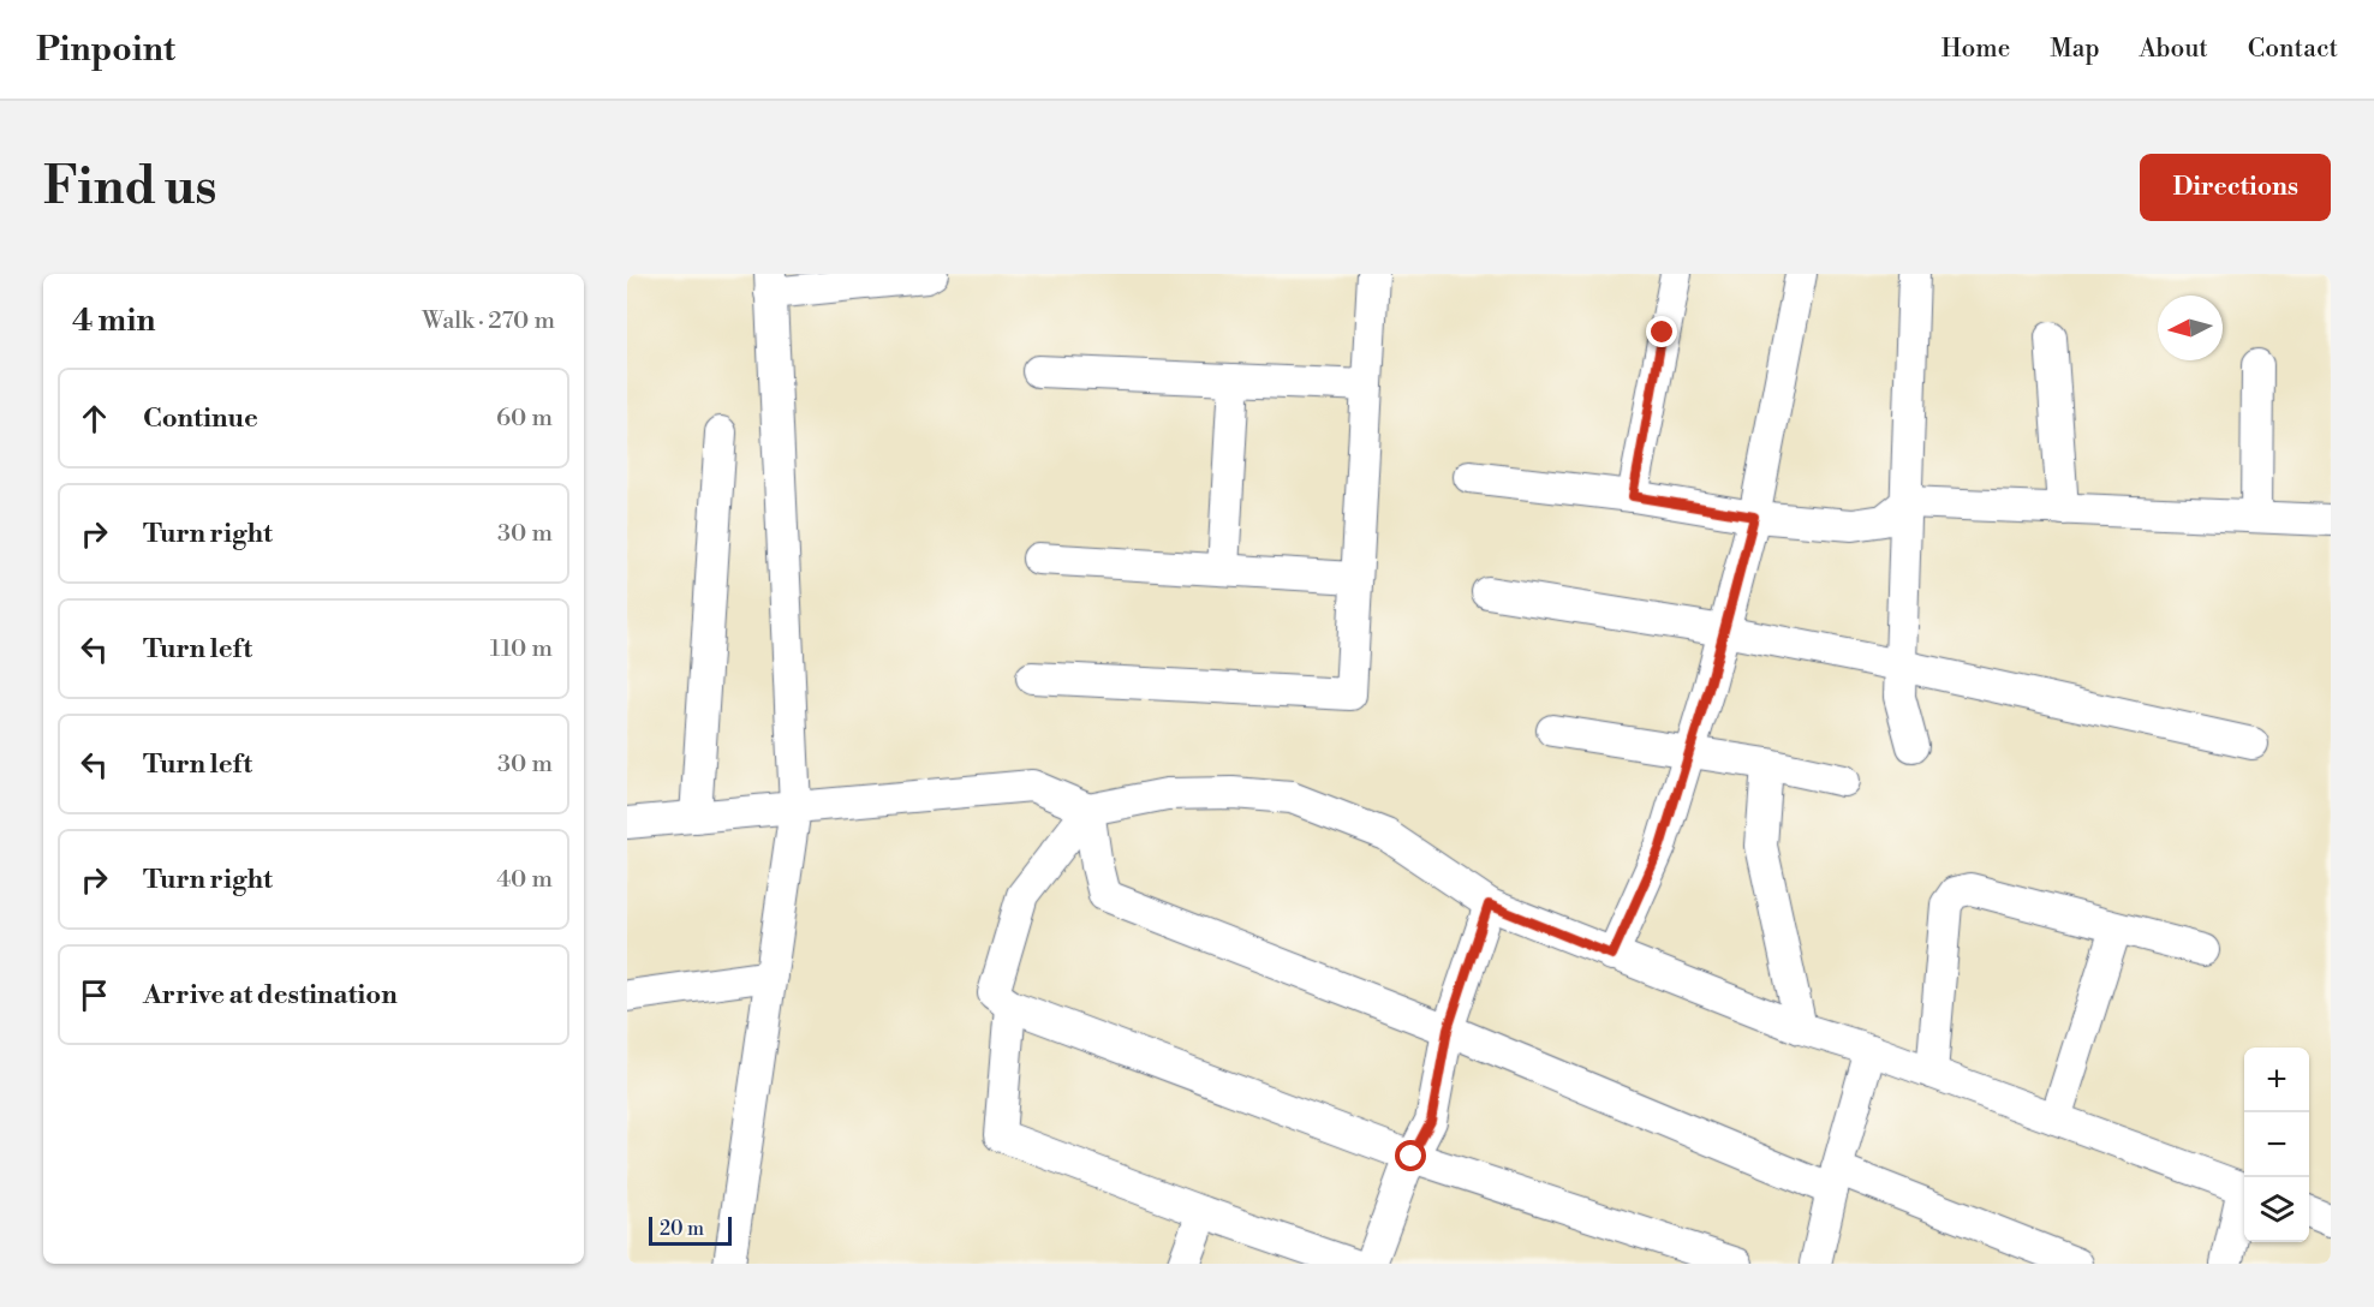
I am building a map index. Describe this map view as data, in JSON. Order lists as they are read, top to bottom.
{
  "scale_bar": "20 m",
  "north": "left",
  "page": {
    "header": "Pinpoint",
    "nav": [
      "Home",
      "Map",
      "About",
      "Contact"
    ],
    "buttons": "Directions",
    "title": "Find us",
    "heading": ["4 min", "Walk · 270 m"],
    "list": [
      ["Continue", "60 m"],
      ["Turn right", "30 m"],
      ["Turn left", "110 m"],
      ["Turn left", "30 m"],
      ["Turn right", "40 m"],
      "Arrive at destination"
    ],
    "map_buttons": ["+", "−"],
    "scale": "20 m"
  }
}
